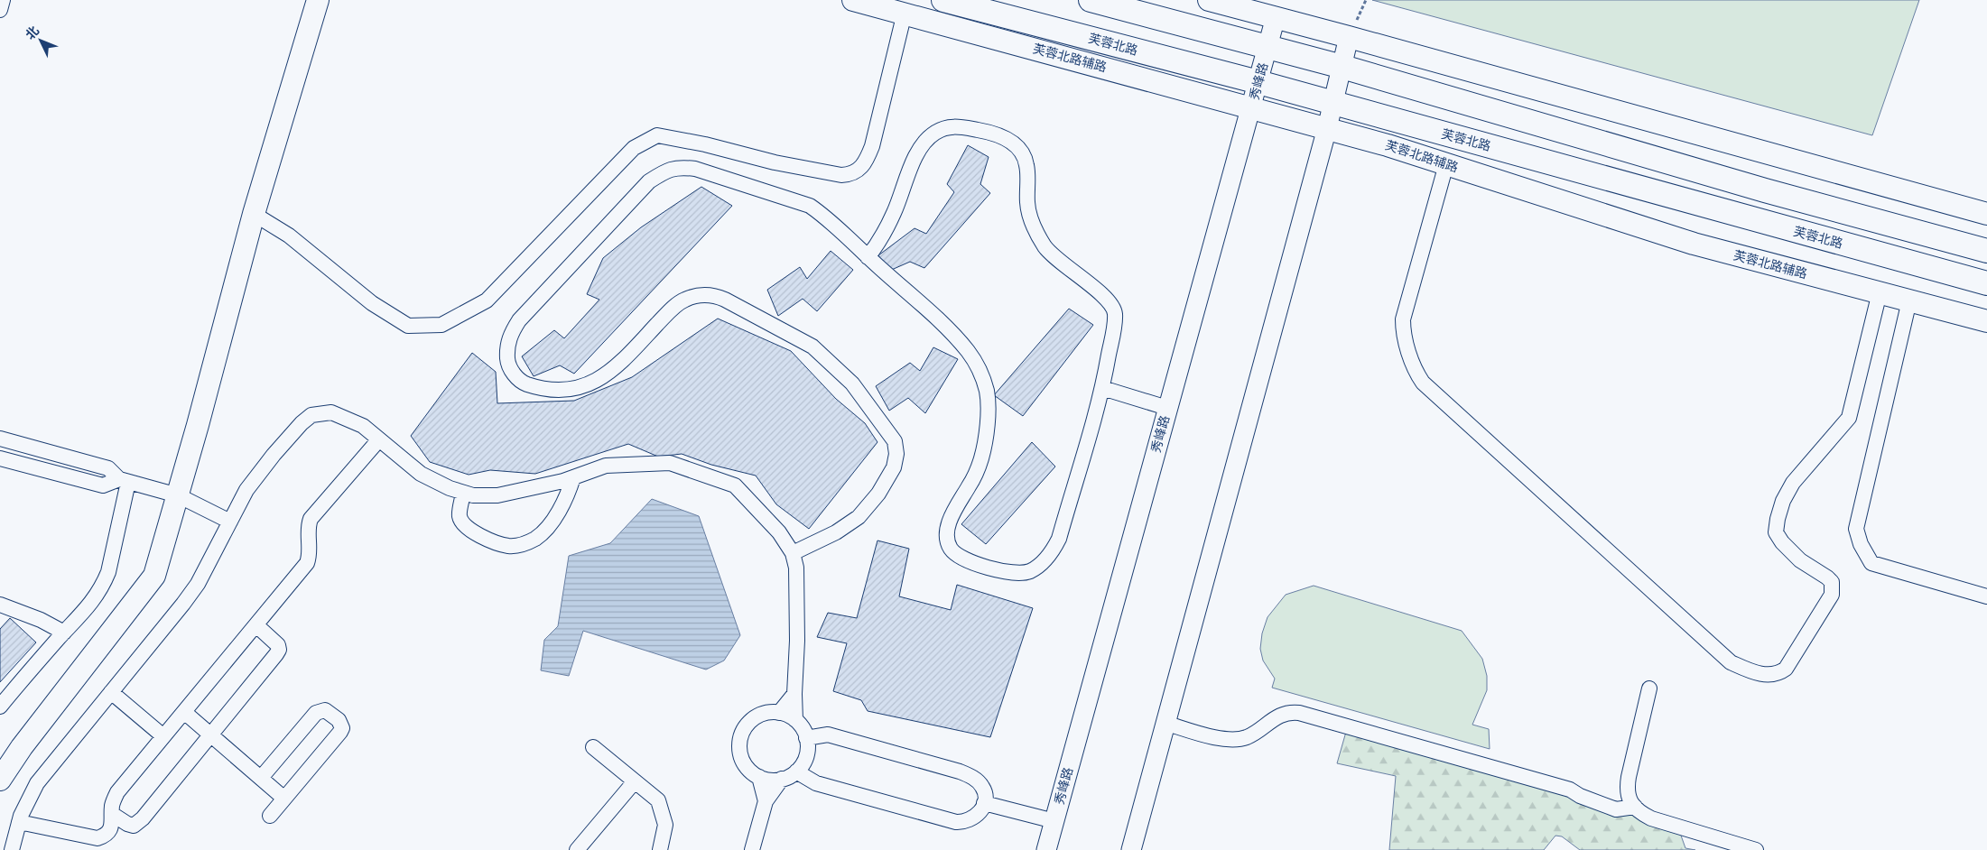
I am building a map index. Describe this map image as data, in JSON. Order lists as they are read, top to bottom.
{
  "streets": {
    "main road": ["芙蓉北路", "芙蓉北路辅路"],
    "street": ["秀峰路"]
  },
  "crossings": [
    ["芙蓉北路", "秀峰路"],
    ["芙蓉北路辅路", "秀峰路"]
  ],
  "north": "top left"
}
